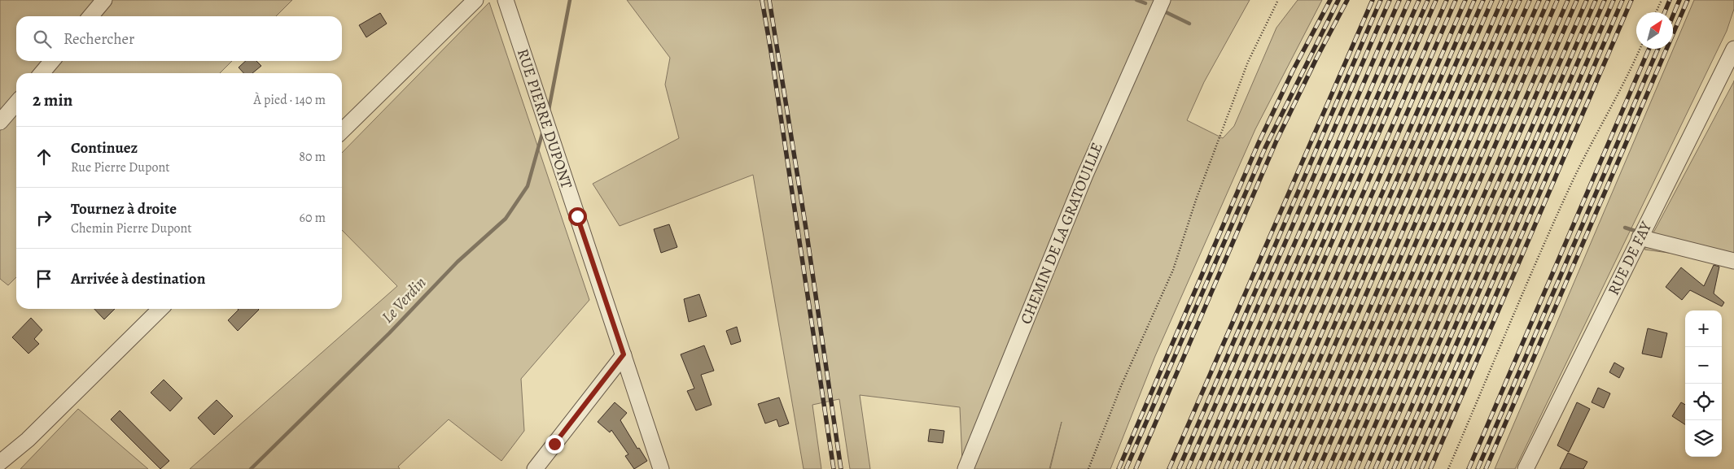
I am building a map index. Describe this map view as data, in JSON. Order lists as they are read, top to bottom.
{
  "streets": {
    "street": ["RUE PIERRE DUPONT", "CHEMIN DE LA GRATOUILLE", "RUE DE FAY"]
  },
  "water": ["Le Verdin"],
  "north": "top right",
  "page": {
    "search": "Rechercher",
    "heading": ["2 min", "À pied · 140 m"],
    "list": [
      ["Continuez", "Rue Pierre Dupont", "80 m"],
      ["Tournez à droite", "Chemin Pierre Dupont", "60 m"],
      "Arrivée à destination"
    ],
    "map_buttons": ["+", "−"]
  }
}
